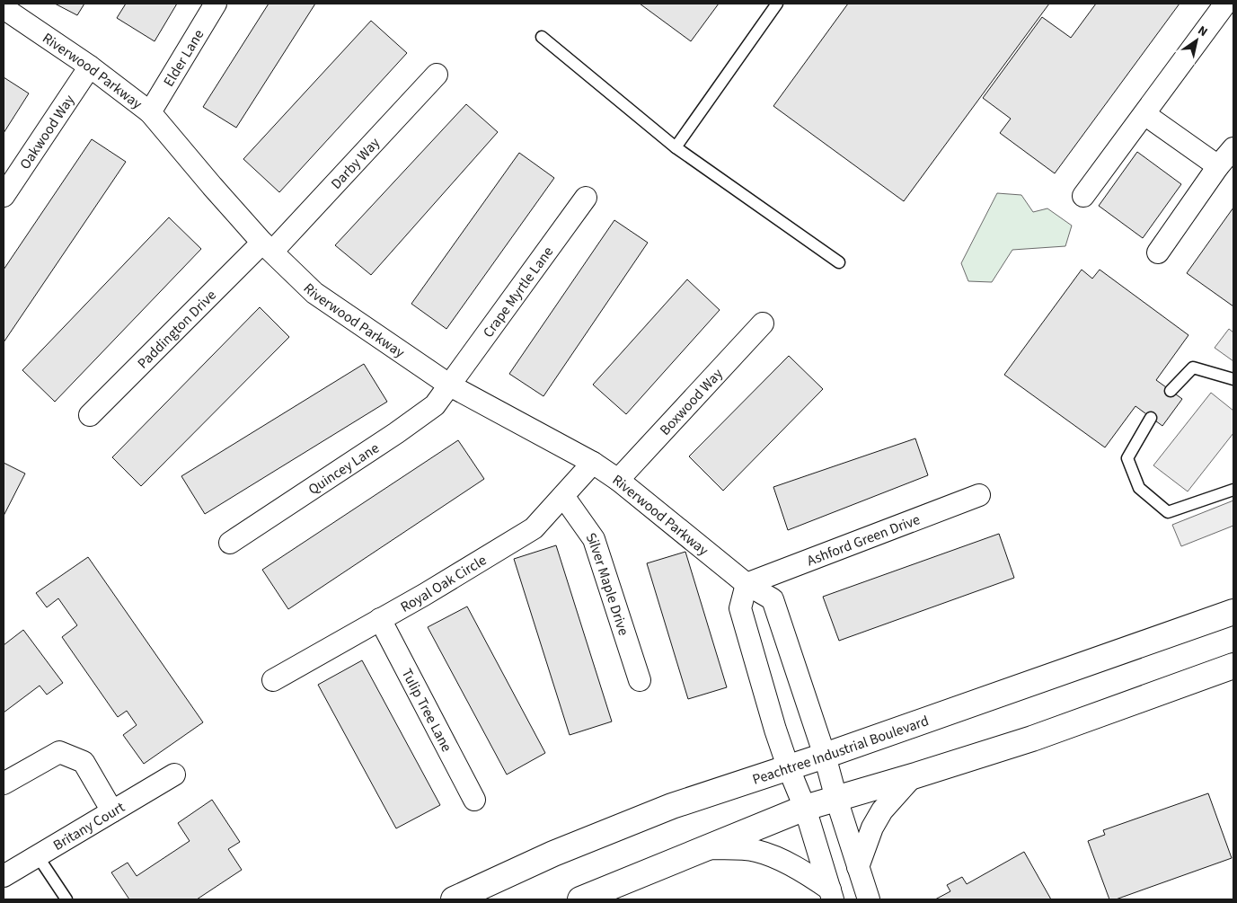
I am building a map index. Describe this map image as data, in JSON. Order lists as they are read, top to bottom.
{
  "streets": {
    "highway": ["Peachtree Industrial Boulevard"],
    "street": [
      "Elder Lane",
      "Riverwood Parkway",
      "Oakwood Way",
      "Darby Way",
      "Crape Myrtle Lane",
      "Paddington Drive",
      "Boxwood Way",
      "Quincey Lane",
      "Ashford Green Drive",
      "Royal Oak Circle",
      "Silver Maple Drive",
      "Tulip Tree Lane",
      "Britany Court"
    ]
  },
  "crossings": [
    ["Elder Lane", "Riverwood Parkway"],
    ["Riverwood Parkway", "Oakwood Way"],
    ["Riverwood Parkway", "Darby Way"],
    ["Riverwood Parkway", "Crape Myrtle Lane"],
    ["Riverwood Parkway", "Paddington Drive"],
    ["Riverwood Parkway", "Boxwood Way"],
    ["Riverwood Parkway", "Quincey Lane"],
    ["Riverwood Parkway", "Ashford Green Drive"],
    ["Riverwood Parkway", "Royal Oak Circle"],
    ["Riverwood Parkway", "Peachtree Industrial Boulevard"],
    ["Darby Way", "Paddington Drive"],
    ["Crape Myrtle Lane", "Quincey Lane"],
    ["Royal Oak Circle", "Silver Maple Drive"],
    ["Royal Oak Circle", "Tulip Tree Lane"]
  ],
  "north": "top right"
}
